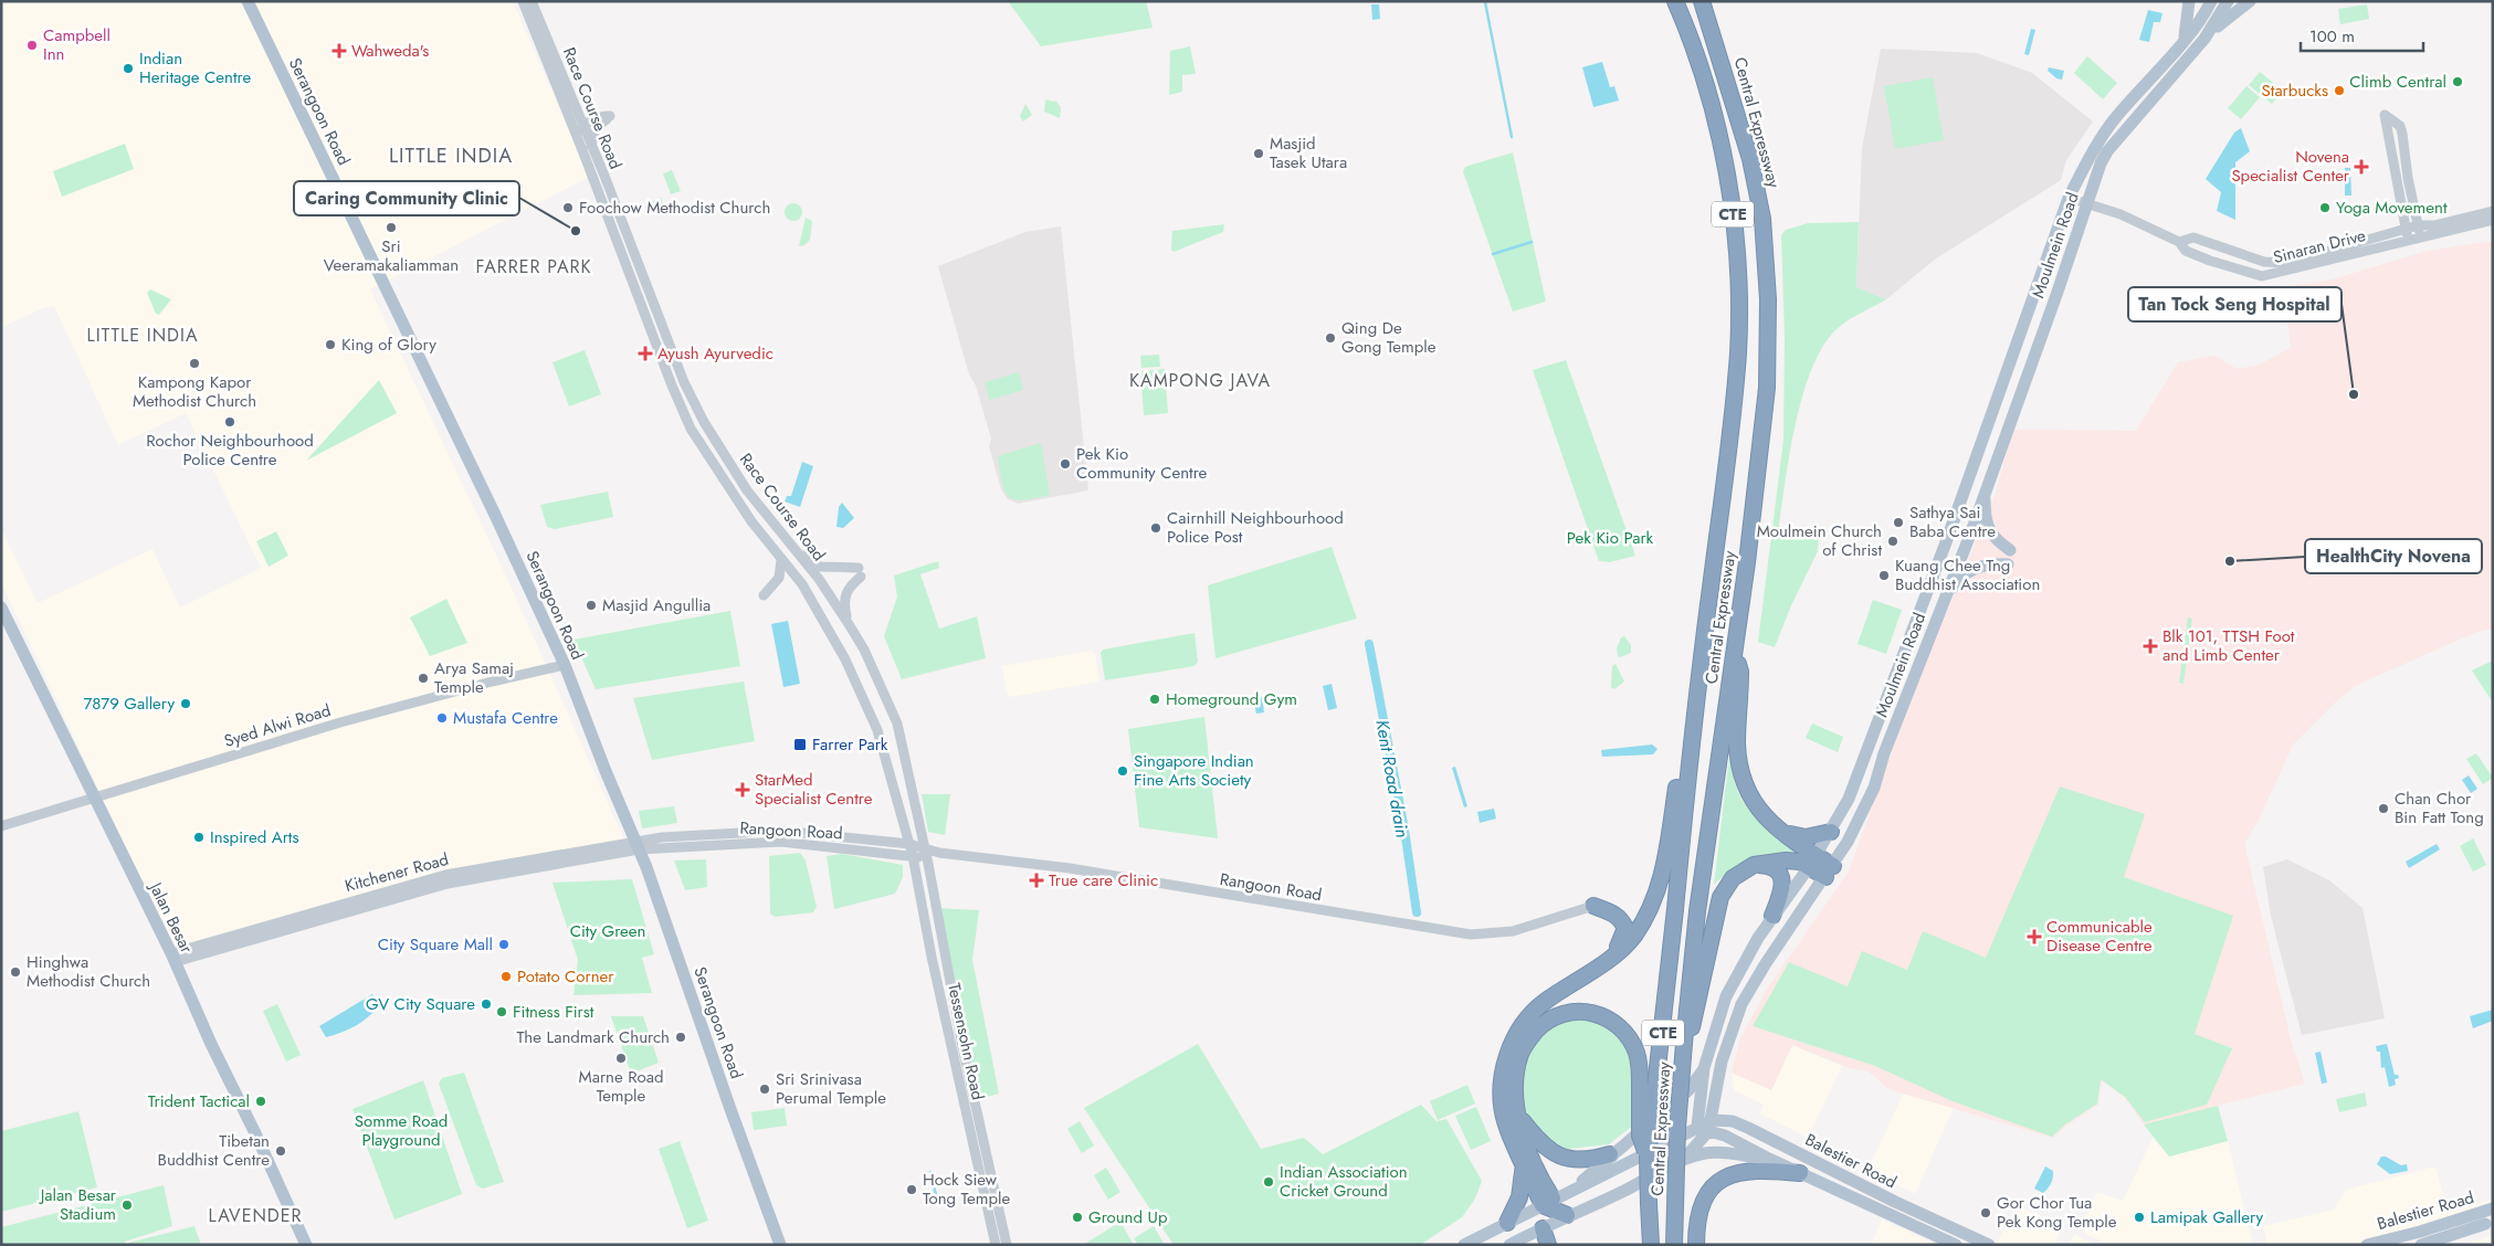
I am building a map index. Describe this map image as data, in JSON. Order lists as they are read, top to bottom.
{
  "streets": {
    "highway": ["Central Expressway", "CTE"],
    "main road": [
      "Serangoon Road",
      "Moulmein Road",
      "Jalan Besar",
      "Balestier Road"
    ],
    "street": [
      "Race Course Road",
      "Sinaran Drive",
      "Syed Alwi Road",
      "Rangoon Road",
      "Kitchener Road",
      "Tessensohn Road"
    ]
  },
  "crossings": [
    ["Race Course Road", "Rangoon Road"],
    ["Race Course Road", "Tessensohn Road"],
    ["Serangoon Road", "Syed Alwi Road"],
    ["Serangoon Road", "Rangoon Road"],
    ["Serangoon Road", "Kitchener Road"],
    ["Moulmein Road", "Sinaran Drive"],
    ["Moulmein Road", "Balestier Road"],
    ["Syed Alwi Road", "Jalan Besar"],
    ["Rangoon Road", "Kitchener Road"],
    ["Rangoon Road", "Tessensohn Road"],
    ["Kitchener Road", "Jalan Besar"]
  ],
  "districts": [
    "LITTLE INDIA",
    "FARRER PARK",
    "LITTLE INDIA",
    "KAMPONG JAVA",
    "LAVENDER"
  ],
  "water": ["Kent Road drain"],
  "parks": ["Pek Kio Park", "City Green", "Somme Road Playground"],
  "places": {
    "other": [
      "Campbell Inn",
      "Indian Heritage Centre",
      "Climb Central",
      "Starbucks",
      "Masjid Tasek Utara",
      "Foochow Methodist Church",
      "Yoga Movement",
      "Sri Veeramakaliamman",
      "Caring Community Clinic",
      "Qing De Gong Temple",
      "King of Glory",
      "Kampong Kapor Methodist Church",
      "Tan Tock Seng Hospital",
      "Rochor Neighbourhood Police Centre",
      "Pek Kio Community Centre",
      "Sathya Sai Baba Centre",
      "Cairnhill Neighbourhood Police Post",
      "Moulmein Church of Christ",
      "HealthCity Novena",
      "Kuang Chee Tng Buddhist Association",
      "Masjid Angullia",
      "Arya Samaj Temple",
      "Homeground Gym",
      "7879 Gallery",
      "Mustafa Centre",
      "Singapore Indian Fine Arts Society",
      "Chan Chor Bin Fatt Tong",
      "Inspired Arts",
      "City Square Mall",
      "Hinghwa Methodist Church",
      "Potato Corner",
      "GV City Square",
      "Fitness First",
      "The Landmark Church",
      "Marne Road Temple",
      "Sri Srinivasa Perumal Temple",
      "Trident Tactical",
      "Tibetan Buddhist Centre",
      "Indian Association Cricket Ground",
      "Hock Siew Tong Temple",
      "Jalan Besar Stadium",
      "Gor Chor Tua Pek Kong Temple",
      "Ground Up",
      "Lamipak Gallery"
    ],
    "health": [
      "Wahweda's",
      "Novena Specialist Center",
      "Ayush Ayurvedic",
      "Blk 101, TTSH Foot and Limb Center",
      "StarMed Specialist Centre",
      "True care Clinic",
      "Communicable Disease Centre"
    ],
    "transit": ["Farrer Park"]
  },
  "scale_bar": "100 m"
}
